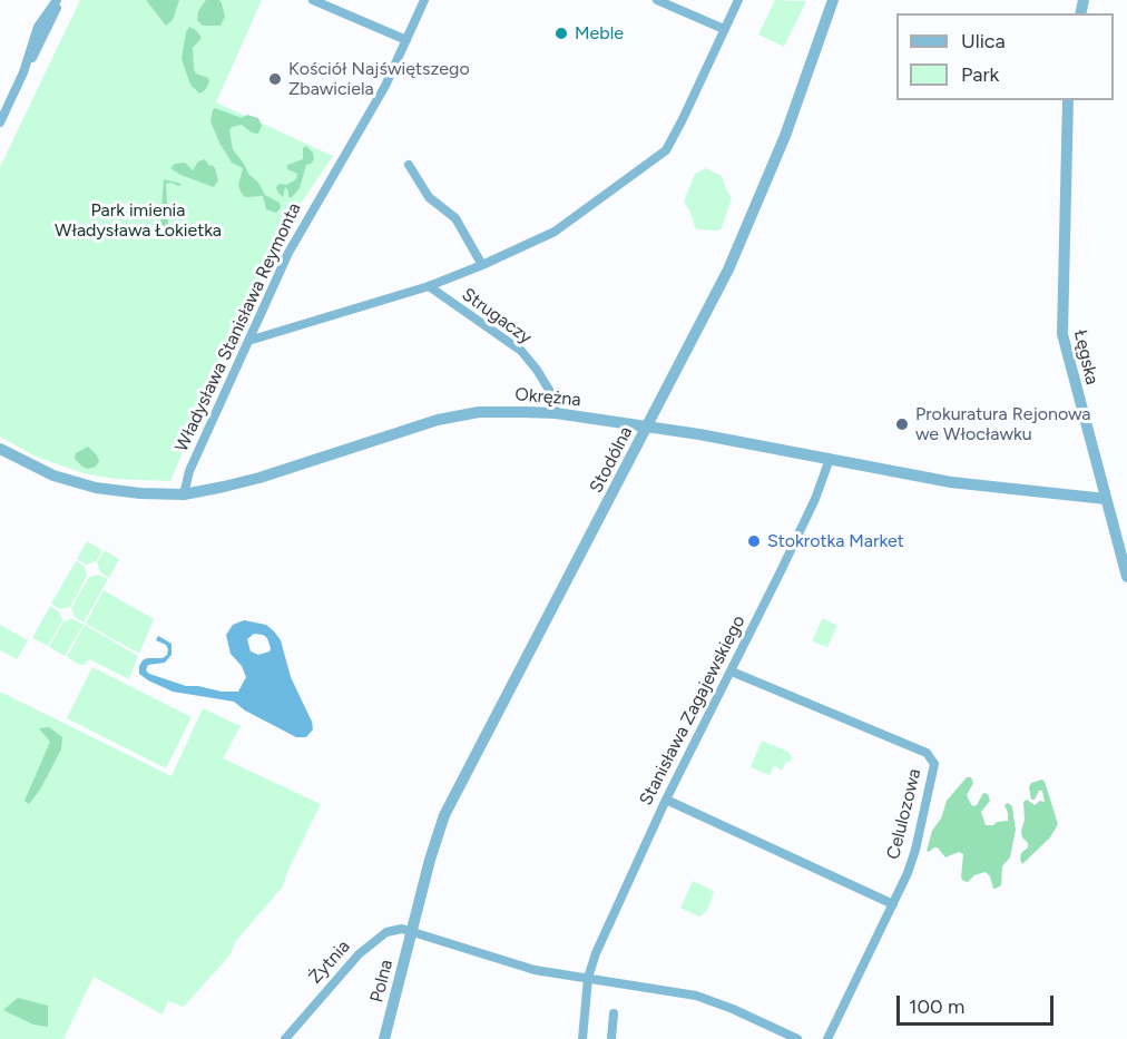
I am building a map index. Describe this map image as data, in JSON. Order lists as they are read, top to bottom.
{
  "streets": {
    "street": [
      "Strugaczy",
      "Władysława Stanisława Reymonta",
      "Łęgska",
      "Okrężna",
      "Stodólna",
      "Stanisława Zagajewskiego",
      "Celulozowa",
      "Żytnia",
      "Polna"
    ]
  },
  "crossings": [
    ["Strugaczy", "Okrężna"],
    ["Władysława Stanisława Reymonta", "Okrężna"],
    ["Łęgska", "Okrężna"],
    ["Okrężna", "Stodólna"],
    ["Okrężna", "Stanisława Zagajewskiego"],
    ["Stodólna", "Żytnia"],
    ["Stodólna", "Polna"],
    ["Stanisława Zagajewskiego", "Celulozowa"],
    ["Żytnia", "Polna"]
  ],
  "parks": ["Park imienia Władysława Łokietka"],
  "places": [
    "Meble",
    "Kościół Najświętszego Zbawiciela",
    "Prokuratura Rejonowa we Włocławku",
    "Stokrotka Market"
  ],
  "legend": ["Ulica", "Park"],
  "scale_bar": "100 m"
}
